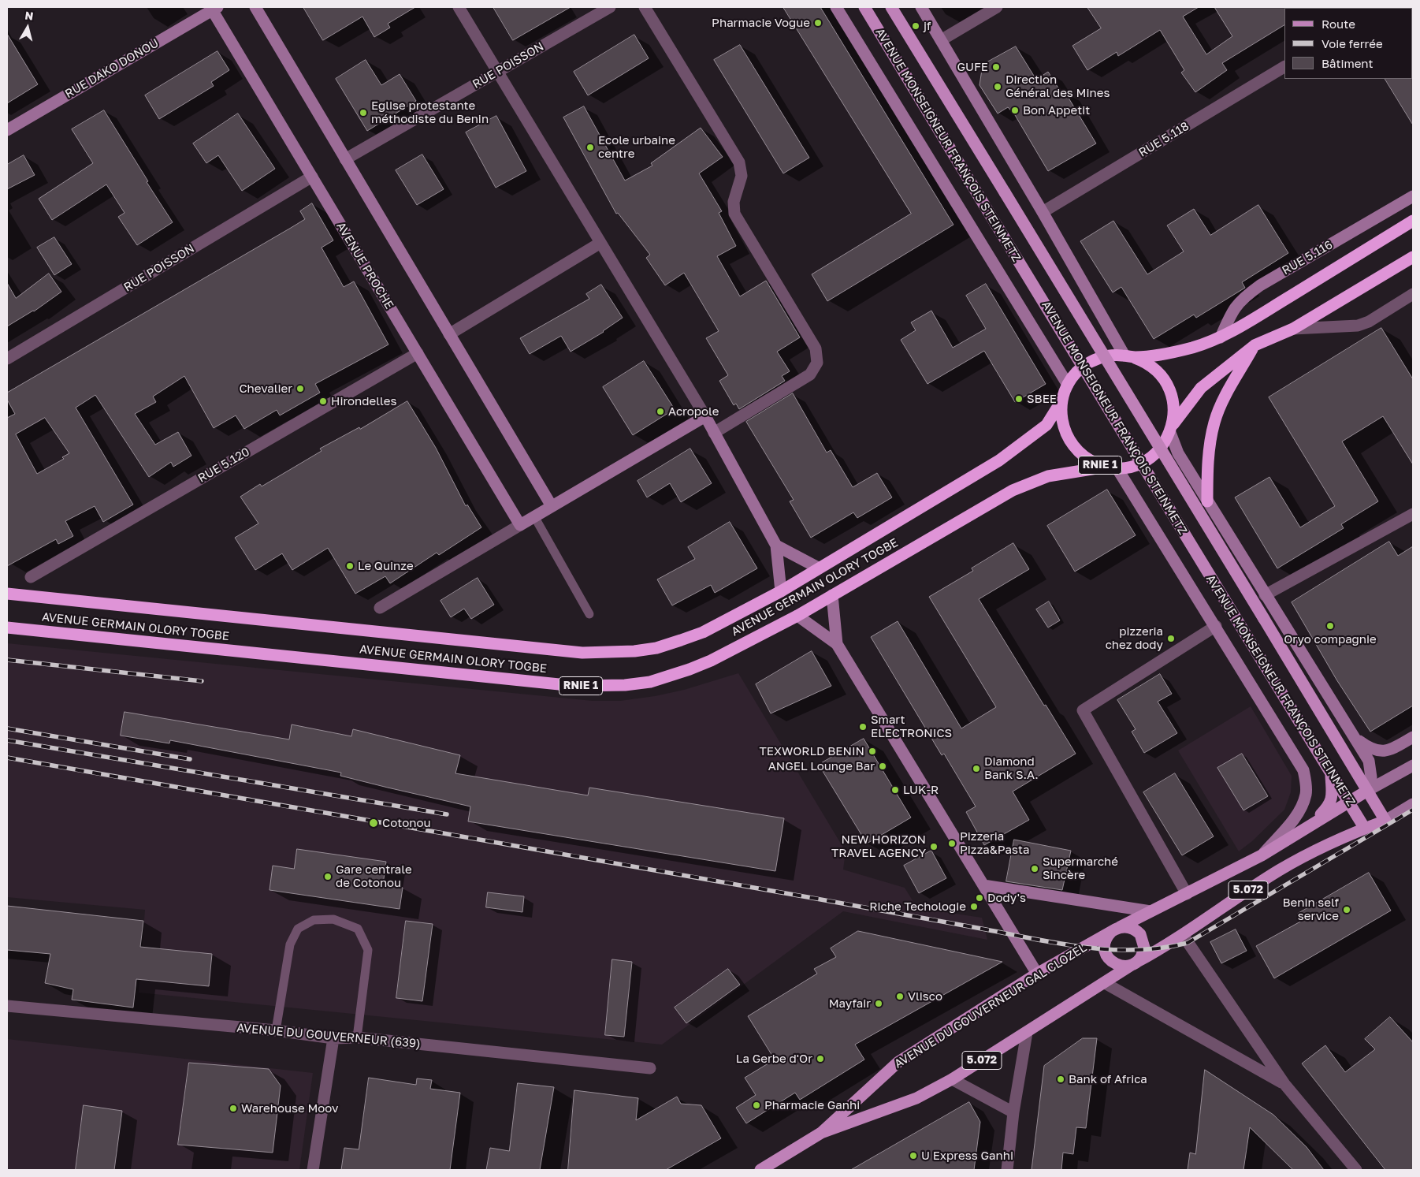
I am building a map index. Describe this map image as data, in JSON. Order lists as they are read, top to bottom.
{
  "streets": {
    "highway": ["RNIE 1", "AVENUE GERMAIN OLORY TOGBE"],
    "main road": ["AVENUE MONSEIGNEUR FRANÇOIS STEINMETZ", "5.072", "AVENUE DU GOUVERNEUR GAL CLOZEL"],
    "street": [
      "RUE POISSON",
      "RUE DAKO DONOU",
      "RUE 5.118",
      "RUE 5.116",
      "AVENUE PROCHE",
      "RUE 5.120",
      "AVENUE DU GOUVERNEUR (639)"
    ]
  },
  "crossings": [
    ["RUE POISSON", "AVENUE PROCHE"],
    ["RUE DAKO DONOU", "AVENUE PROCHE"],
    ["AVENUE MONSEIGNEUR FRANÇOIS STEINMETZ", "RNIE 1"],
    ["AVENUE MONSEIGNEUR FRANÇOIS STEINMETZ", "AVENUE GERMAIN OLORY TOGBE"],
    ["AVENUE MONSEIGNEUR FRANÇOIS STEINMETZ", "AVENUE DU GOUVERNEUR GAL CLOZEL"],
    ["RUE 5.116", "RNIE 1"],
    ["AVENUE PROCHE", "RUE 5.120"],
    ["RNIE 1", "AVENUE GERMAIN OLORY TOGBE"]
  ],
  "places": [
    "Pharmacie Vogue",
    "jf",
    "GUFE",
    "Direction Général des Mines",
    "Bon Appetit",
    "Eglise protestante méthodiste du Benin",
    "Ecole urbaine centre",
    "Chevalier",
    "SBEE",
    "Hirondelles",
    "Acropole",
    "Le Quinze",
    "Oryo compagnie",
    "pizzeria chez dody",
    "Smart ELECTRONICS",
    "TEXWORLD BENIN",
    "ANGEL Lounge Bar",
    "Diamond Bank S.A.",
    "LUK-R",
    "Cotonou",
    "Pizzeria Pizza&Pasta",
    "NEW HORIZON TRAVEL AGENCY",
    "Supermarché Sincère",
    "Gare centrale de Cotonou",
    "Dody's",
    "Riche Techologie",
    "Benin self service",
    "Vlisco",
    "Mayfair",
    "La Gerbe d'Or",
    "Bank of Africa",
    "Pharmacie Ganhi",
    "Warehouse Moov",
    "U Express Ganhi"
  ],
  "legend": ["Route", "Voie ferrée", "Bâtiment"],
  "north": "top"
}
